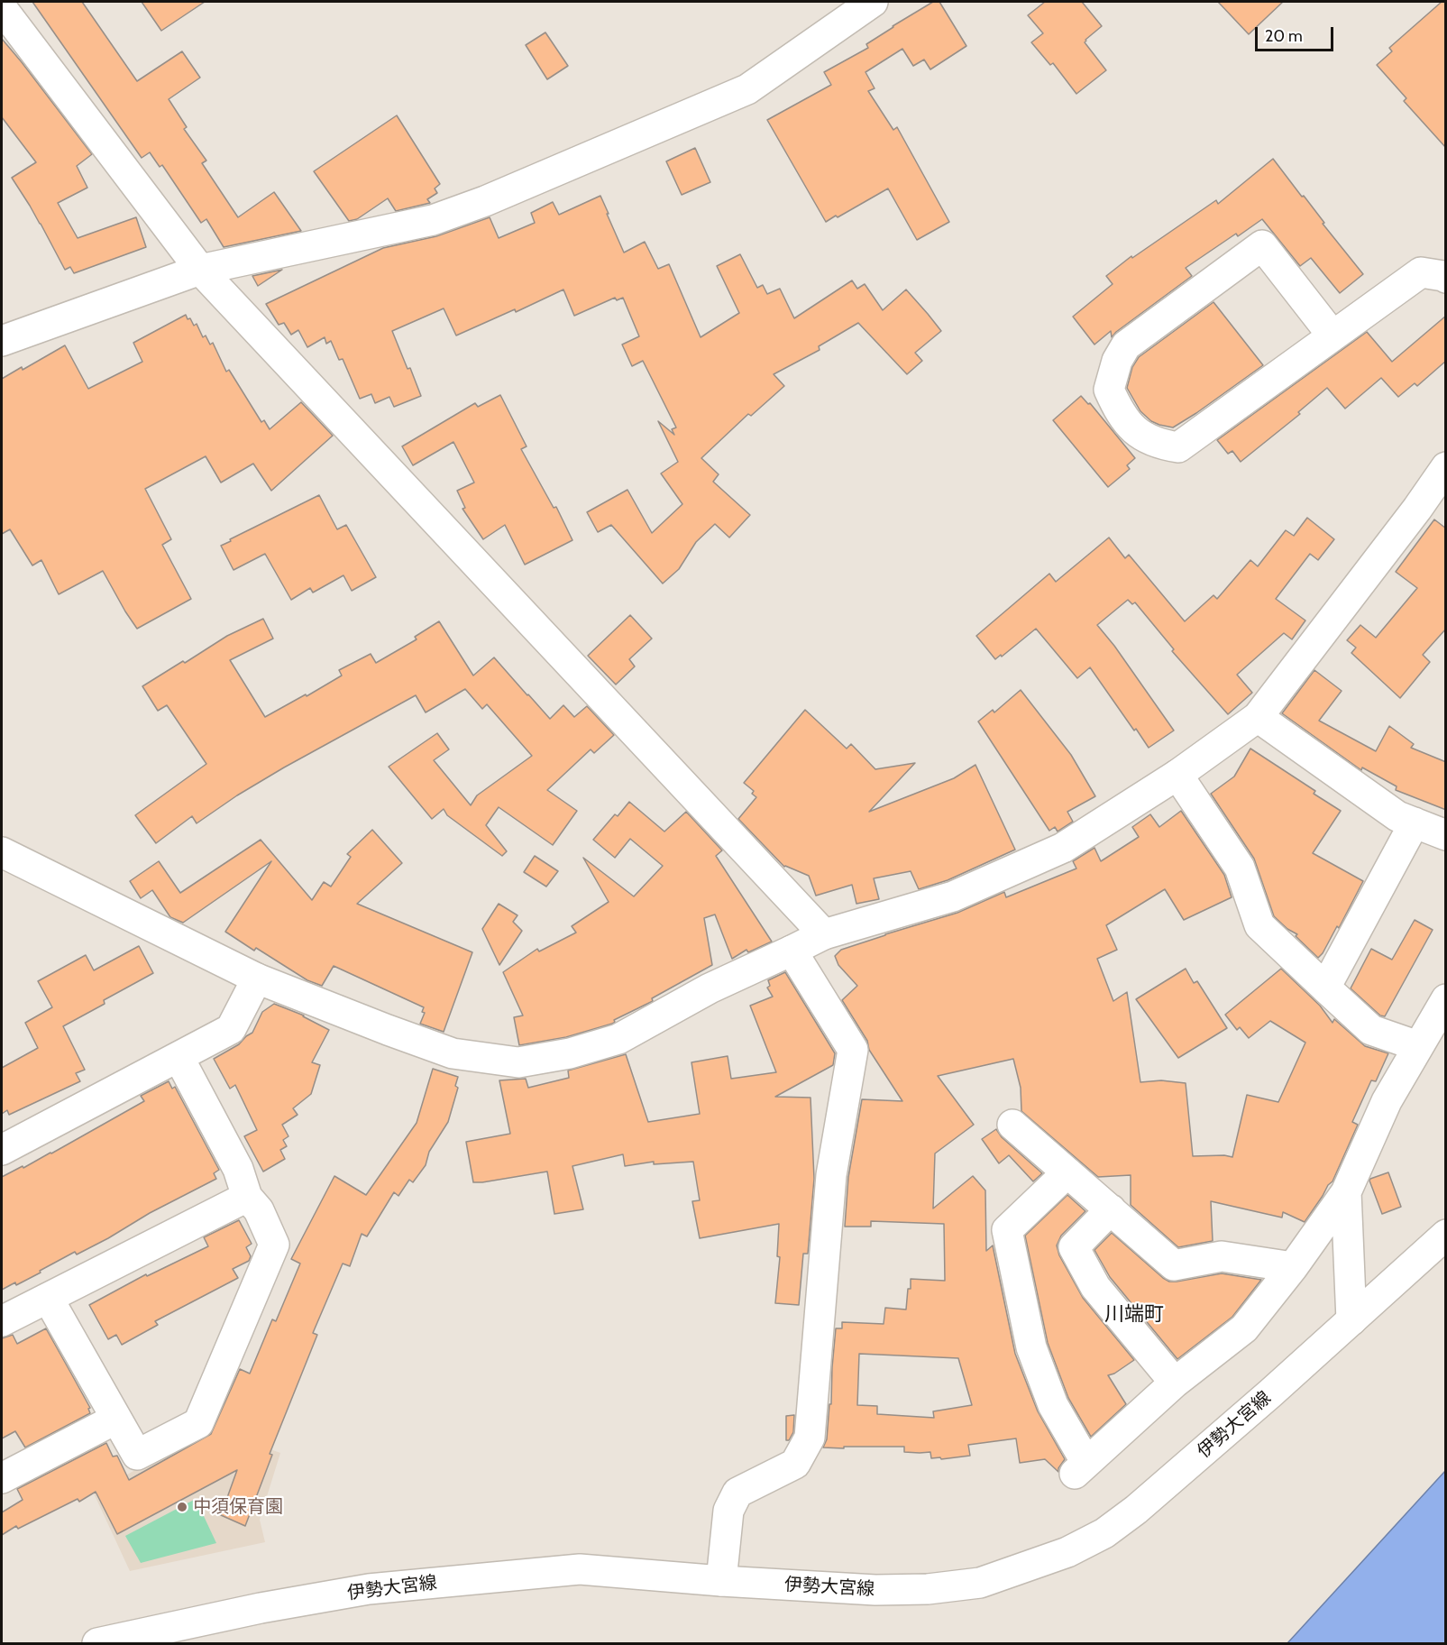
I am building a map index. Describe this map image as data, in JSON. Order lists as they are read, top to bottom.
{
  "streets": {
    "street": ["伊勢大宮線"]
  },
  "districts": ["川端町"],
  "places": ["中須保育園"],
  "scale_bar": "20 m"
}
